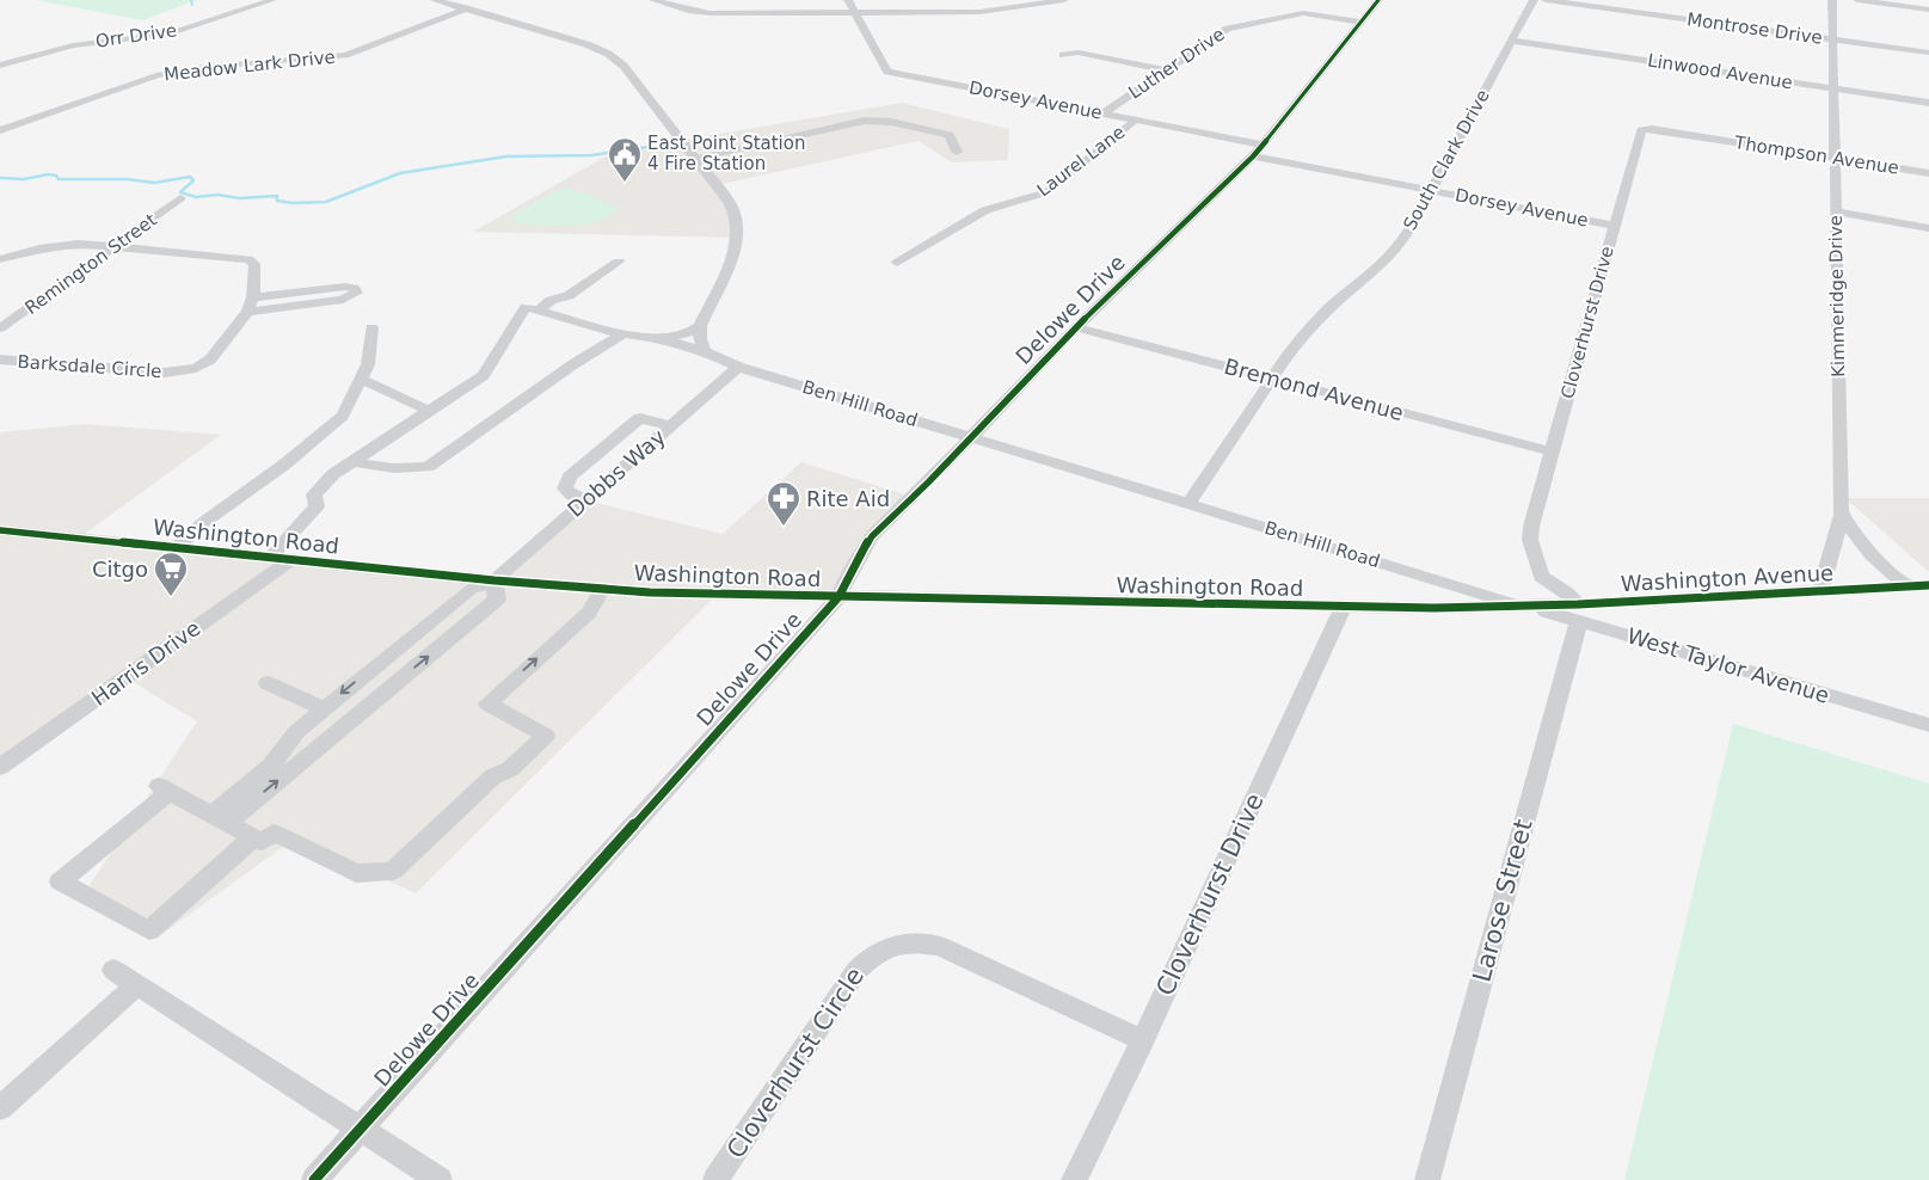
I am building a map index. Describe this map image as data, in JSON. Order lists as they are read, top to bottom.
{
  "streets": {
    "street": [
      "Montrose Drive",
      "Orr Drive",
      "Luther Drive",
      "Meadow Lark Drive",
      "Linwood Avenue",
      "Dorsey Avenue",
      "Thompson Avenue",
      "South Clark Drive",
      "Laurel Lane",
      "Remington Street",
      "Kimmeridge Drive",
      "Delowe Drive",
      "Cloverhurst Drive",
      "Barksdale Circle",
      "Bremond Avenue",
      "Ben Hill Road",
      "Dobbs Way",
      "Washington Road",
      "Washington Avenue",
      "Harris Drive",
      "West Taylor Avenue",
      "Larose Street",
      "Cloverhurst Circle"
    ]
  },
  "crossings": [
    ["Montrose Drive", "Kimmeridge Drive"],
    ["Luther Drive", "Dorsey Avenue"],
    ["Luther Drive", "Delowe Drive"],
    ["Linwood Avenue", "South Clark Drive"],
    ["Linwood Avenue", "Kimmeridge Drive"],
    ["Dorsey Avenue", "South Clark Drive"],
    ["Dorsey Avenue", "Laurel Lane"],
    ["Dorsey Avenue", "Delowe Drive"],
    ["Dorsey Avenue", "Cloverhurst Drive"],
    ["Thompson Avenue", "Kimmeridge Drive"],
    ["Thompson Avenue", "Cloverhurst Drive"],
    ["South Clark Drive", "Bremond Avenue"],
    ["South Clark Drive", "Ben Hill Road"],
    ["Remington Street", "Barksdale Circle"],
    ["Kimmeridge Drive", "Washington Avenue"],
    ["Delowe Drive", "Bremond Avenue"],
    ["Delowe Drive", "Ben Hill Road"],
    ["Delowe Drive", "Washington Road"],
    ["Cloverhurst Drive", "Bremond Avenue"],
    ["Cloverhurst Drive", "Washington Road"],
    ["Cloverhurst Drive", "Cloverhurst Circle"],
    ["Ben Hill Road", "Dobbs Way"],
    ["Ben Hill Road", "Washington Road"],
    ["Ben Hill Road", "West Taylor Avenue"],
    ["Dobbs Way", "Washington Road"],
    ["Washington Road", "Harris Drive"],
    ["Washington Road", "West Taylor Avenue"],
    ["Washington Avenue", "West Taylor Avenue"],
    ["Washington Avenue", "Larose Street"],
    ["West Taylor Avenue", "Larose Street"]
  ],
  "places": {
    "public building": ["East Point Station 4 Fire Station"],
    "pharmacy": ["Rite Aid"],
    "supermarket": ["Citgo"]
  }
}
